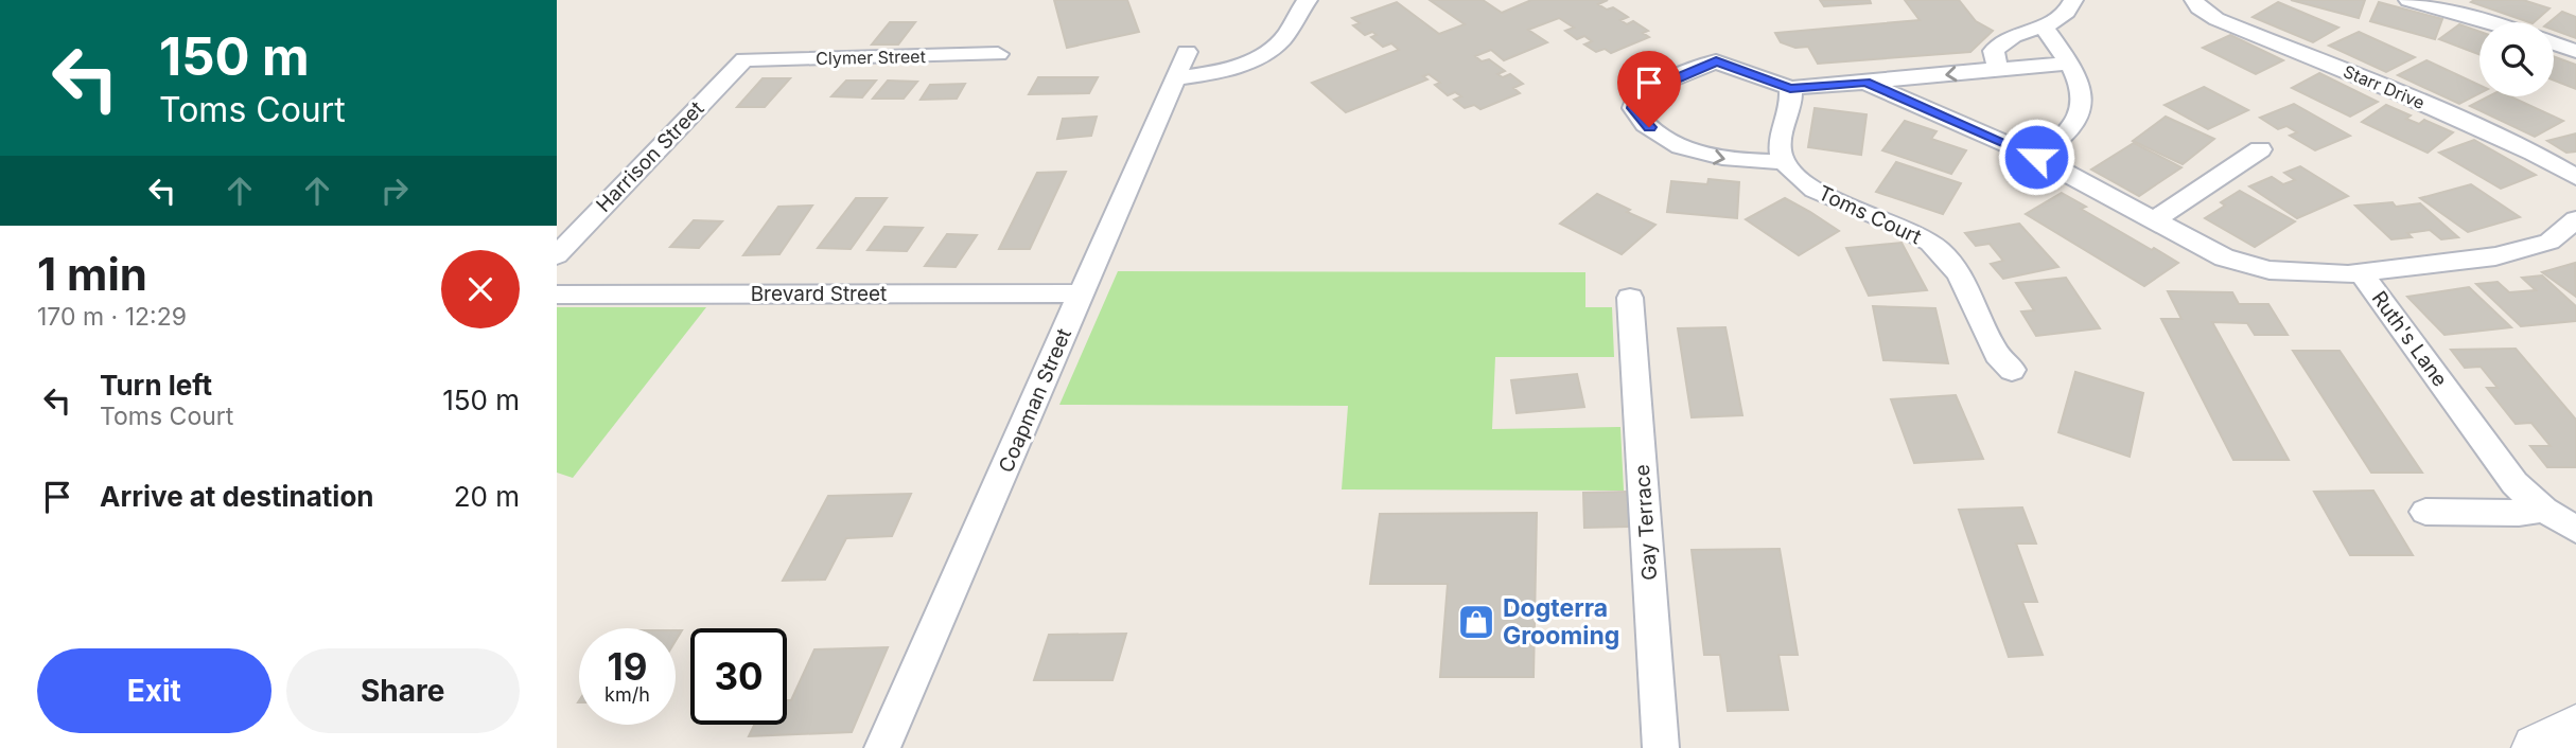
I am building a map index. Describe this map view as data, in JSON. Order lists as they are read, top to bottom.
{
  "streets": {
    "street": [
      "Clymer Street",
      "Starr Drive",
      "Harrison Street",
      "Toms Court",
      "Brevard Street",
      "Ruth's Lane",
      "Coapman Street",
      "Gay Terrace"
    ]
  },
  "crossings": [
    ["Clymer Street", "Harrison Street"],
    ["Brevard Street", "Coapman Street"]
  ],
  "places": {
    "shop": ["Dogterra Grooming"]
  },
  "page": {
    "turn": ["150 m", "Toms Court"],
    "heading": ["1 min", "170 m · 12:29"],
    "list": [
      {
        "name": "Turn left",
        "note": "Toms Court",
        "value": "150 m"
      },
      {
        "name": "Arrive at destination",
        "value": "20 m"
      }
    ],
    "speed": "19 km/h",
    "limit": "30",
    "buttons": ["Exit", "Share"]
  }
}
